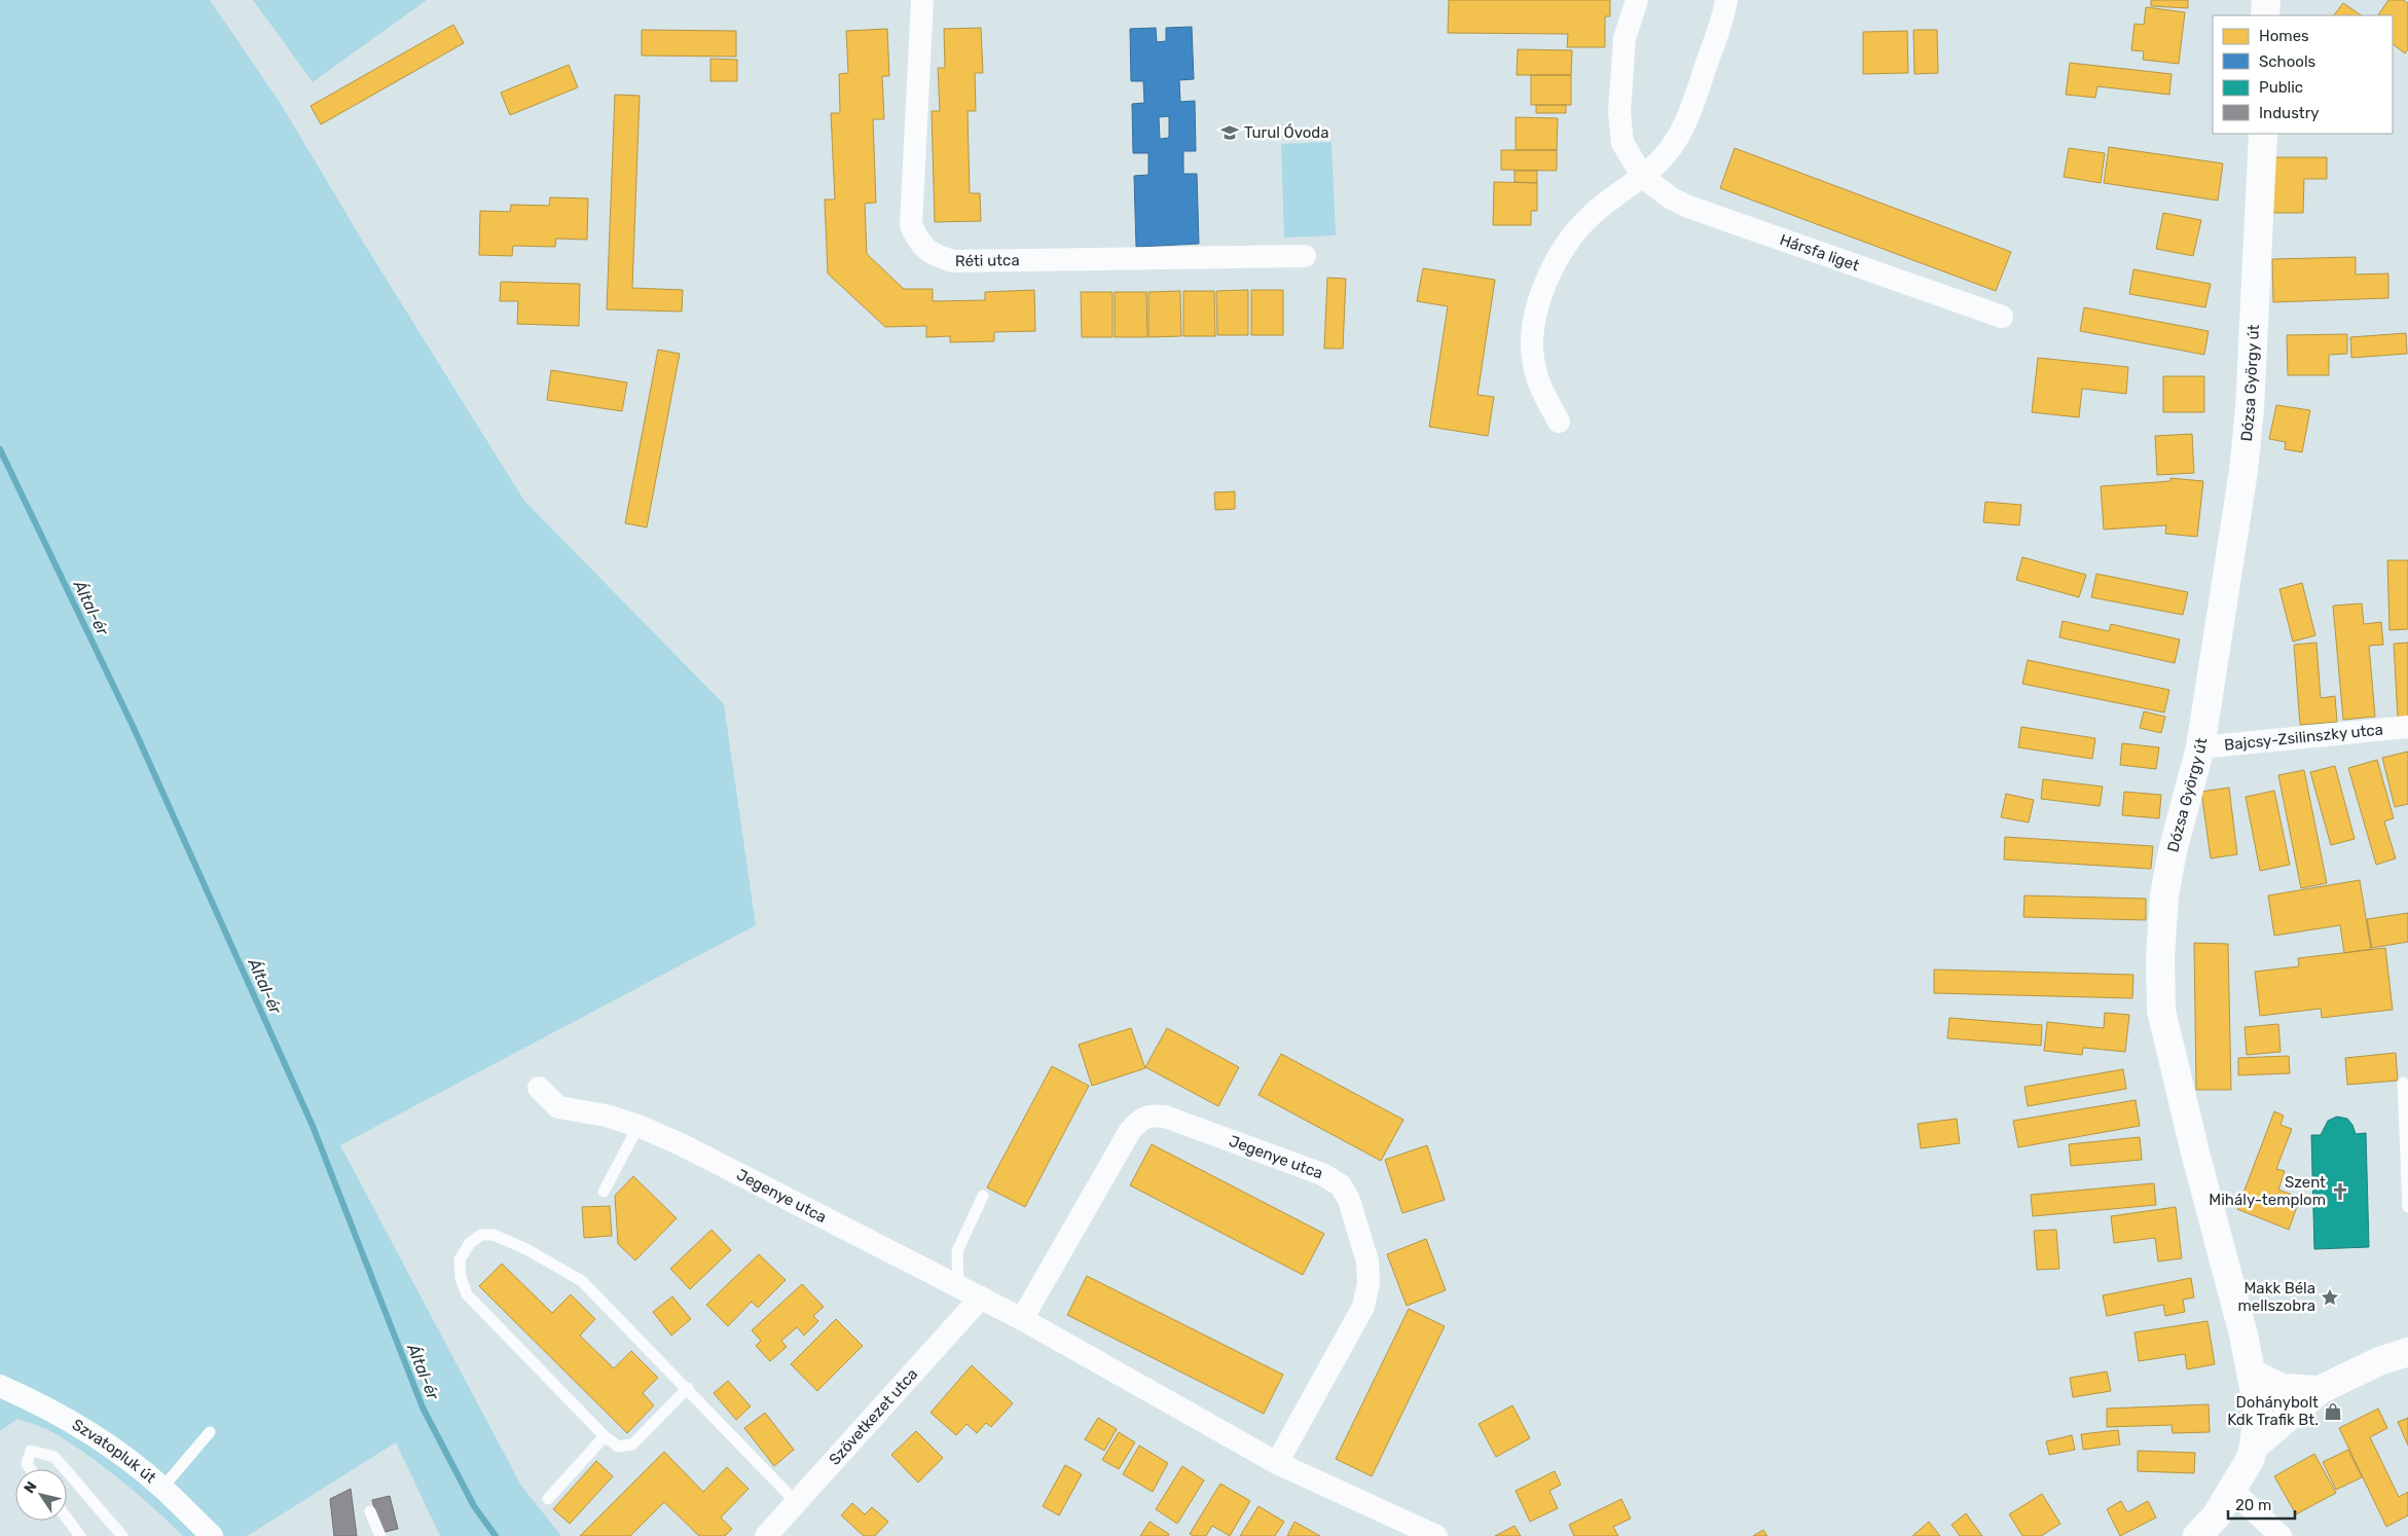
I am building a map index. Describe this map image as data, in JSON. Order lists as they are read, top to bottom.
{
  "streets": {
    "street": [
      "Hársfa liget",
      "Réti utca",
      "Dózsa György út",
      "Bajcsy-Zsilinszky utca",
      "Jegenye utca",
      "Szövetkezet utca",
      "Szvatopluk út"
    ]
  },
  "crossings": [
    ["Dózsa György út", "Bajcsy-Zsilinszky utca"],
    ["Jegenye utca", "Szövetkezet utca"]
  ],
  "water": ["Által-ér"],
  "places": {
    "school or university": ["Turul Óvoda"],
    "church": ["Szent Mihály-templom"],
    "place": ["Makk Béla mellszobra"],
    "shop": ["Dohánybolt Kdk Trafik Bt."]
  },
  "legend": [
    "Homes",
    "Schools",
    "Public",
    "Industry"
  ],
  "scale_bar": "20 m",
  "north": "top left"
}
